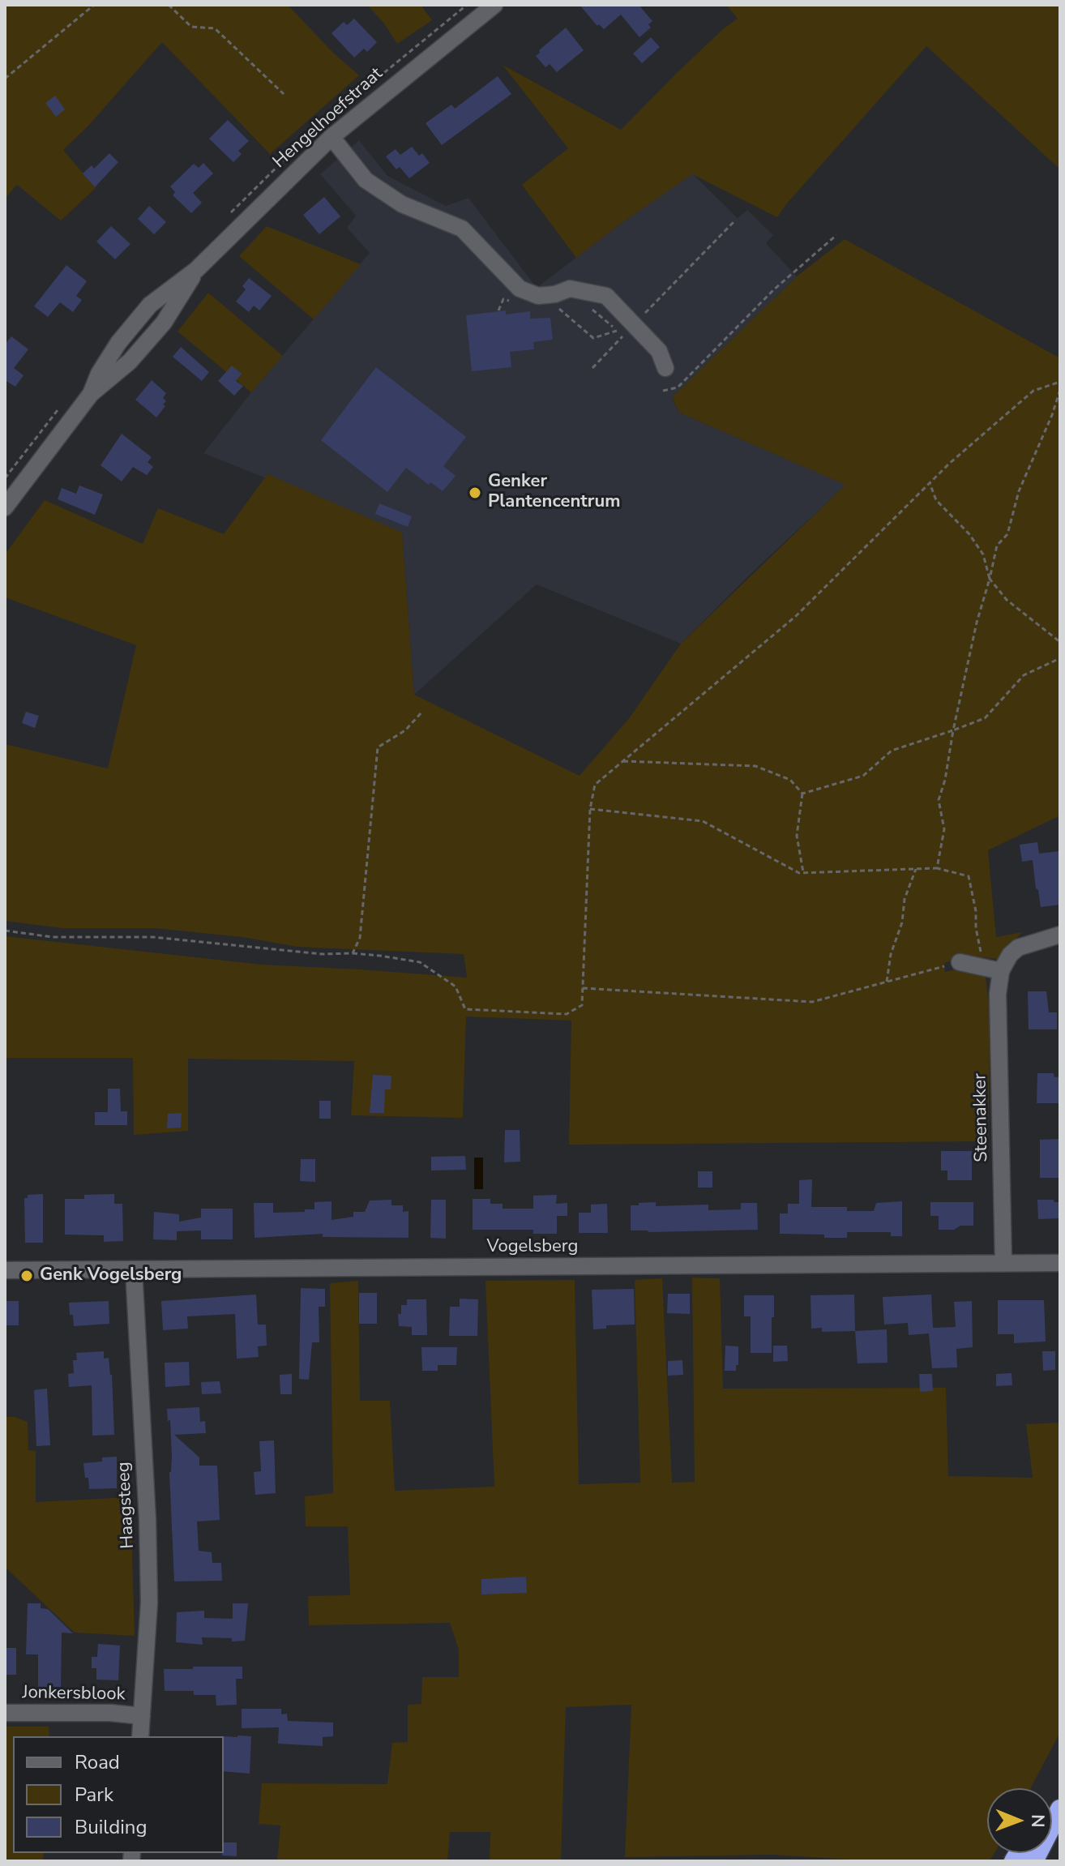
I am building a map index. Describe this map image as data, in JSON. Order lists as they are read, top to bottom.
{
  "streets": {
    "street": [
      "Hengelhoefstraat",
      "Steenakker",
      "Vogelsberg",
      "Haagsteeg",
      "Jonkersblook"
    ]
  },
  "crossings": [
    ["Steenakker", "Vogelsberg"],
    ["Vogelsberg", "Haagsteeg"],
    ["Haagsteeg", "Jonkersblook"]
  ],
  "places": ["Genker Plantencentrum", "Genk Vogelsberg"],
  "legend": ["Road", "Park", "Building"],
  "north": "right"
}
